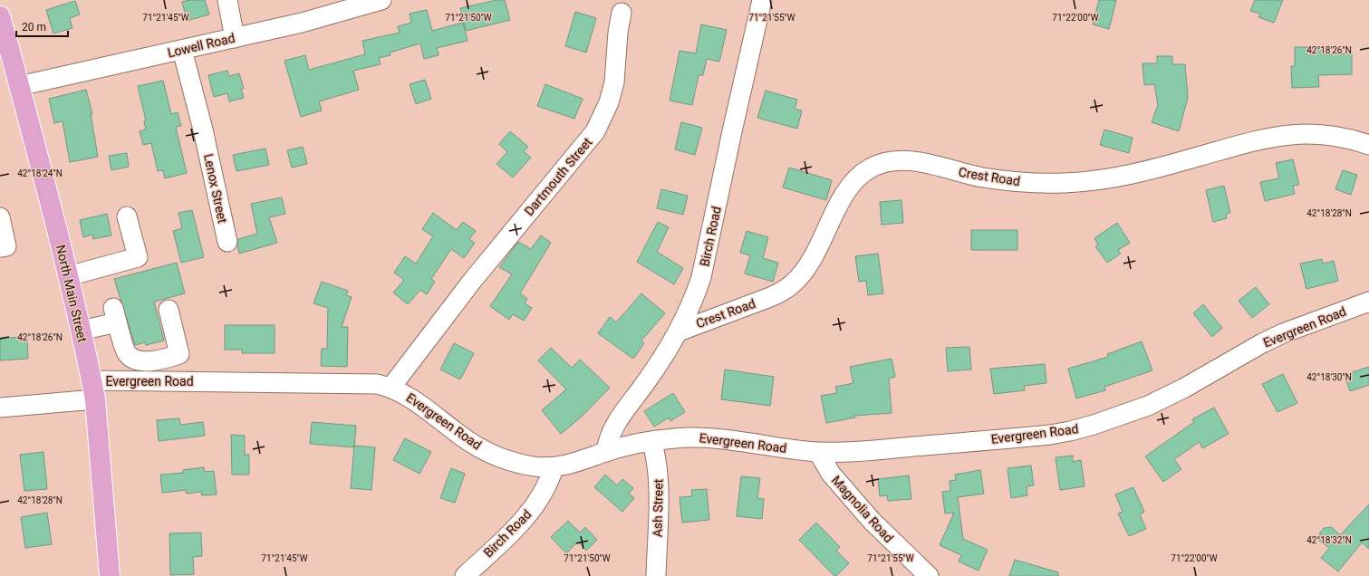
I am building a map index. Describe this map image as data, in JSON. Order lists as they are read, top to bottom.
{
  "streets": {
    "main road": ["North Main Street"],
    "street": [
      "Lowell Road",
      "Dartmouth Street",
      "Crest Road",
      "Lenox Street",
      "Birch Road",
      "Evergreen Road",
      "Ash Street",
      "Magnolia Road"
    ]
  },
  "crossings": [
    ["Lowell Road", "Lenox Street"],
    ["Lowell Road", "North Main Street"],
    ["Dartmouth Street", "Evergreen Road"],
    ["Crest Road", "Birch Road"],
    ["Birch Road", "Evergreen Road"],
    ["North Main Street", "Evergreen Road"],
    ["Evergreen Road", "Ash Street"],
    ["Evergreen Road", "Magnolia Road"]
  ],
  "scale_bar": "20 m",
  "coordinates": [
    "71°21'45\"W",
    "71°21'50\"W",
    "71°21'55\"W",
    "71°22'00\"W",
    "42°18'26\"N",
    "42°18'24\"N",
    "42°18'28\"N",
    "42°18'30\"N",
    "42°18'32\"N"
  ]
}
